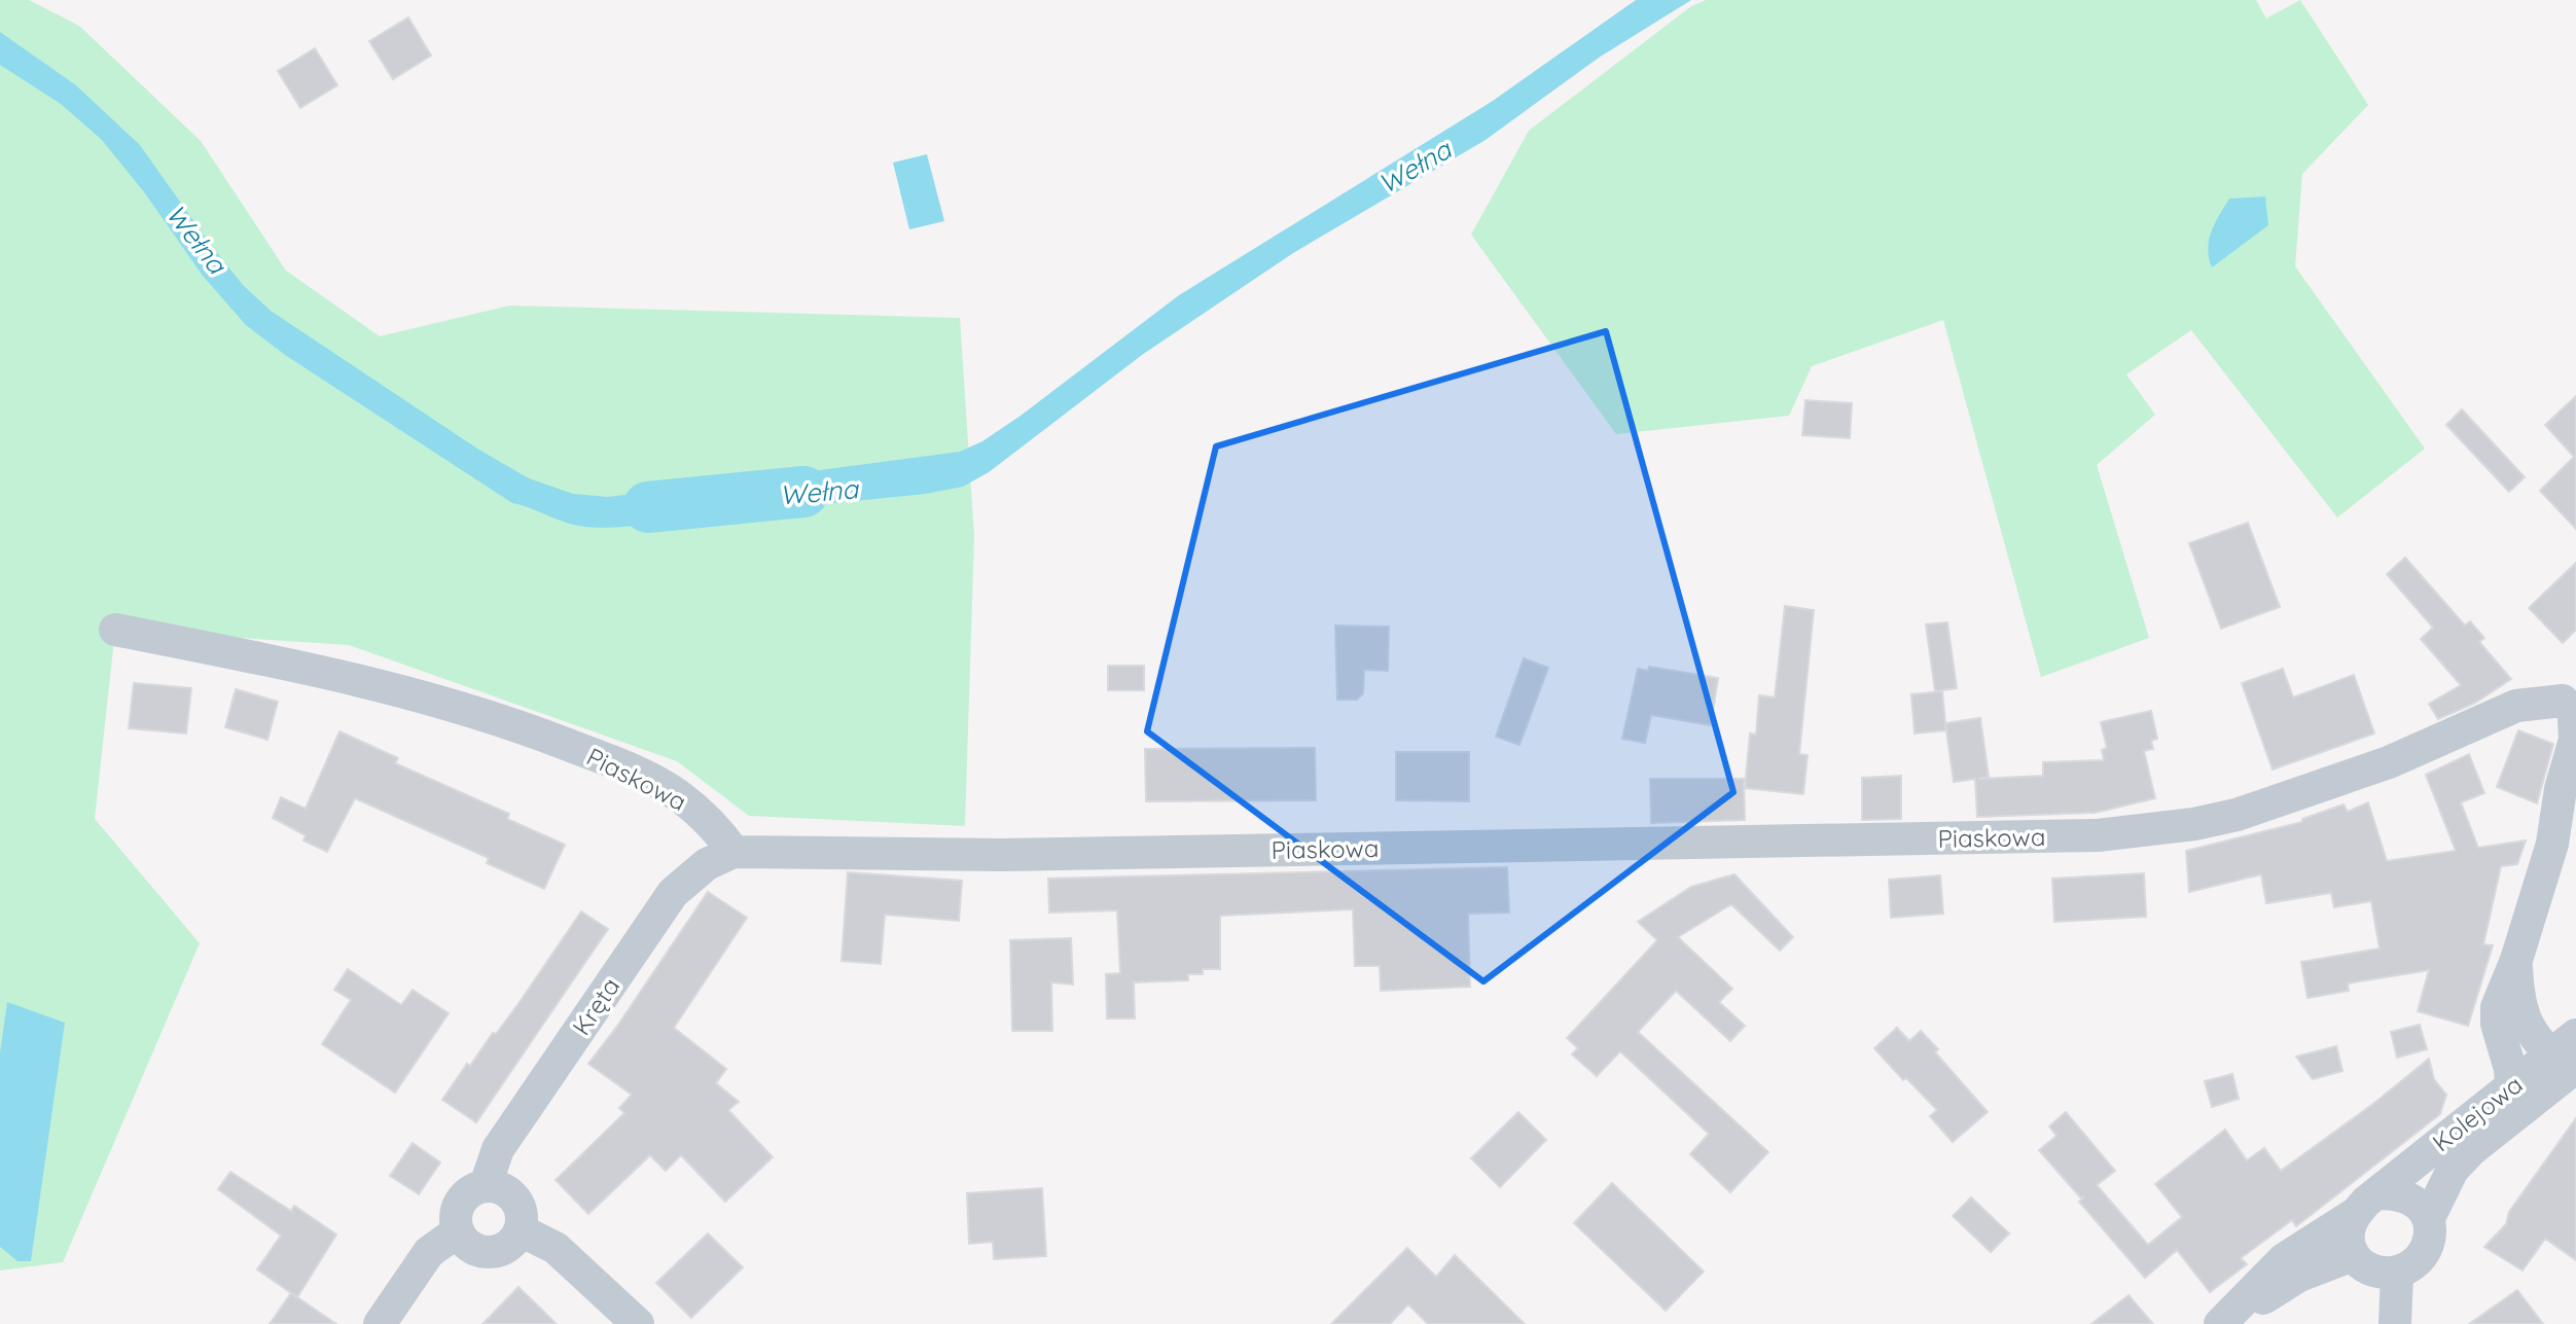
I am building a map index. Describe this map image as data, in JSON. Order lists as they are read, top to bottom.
{
  "streets": {
    "street": ["Piaskowa", "Kręta", "Kolejowa"]
  },
  "crossings": [
    ["Piaskowa", "Kręta"]
  ],
  "water": ["Wełna"]
}
